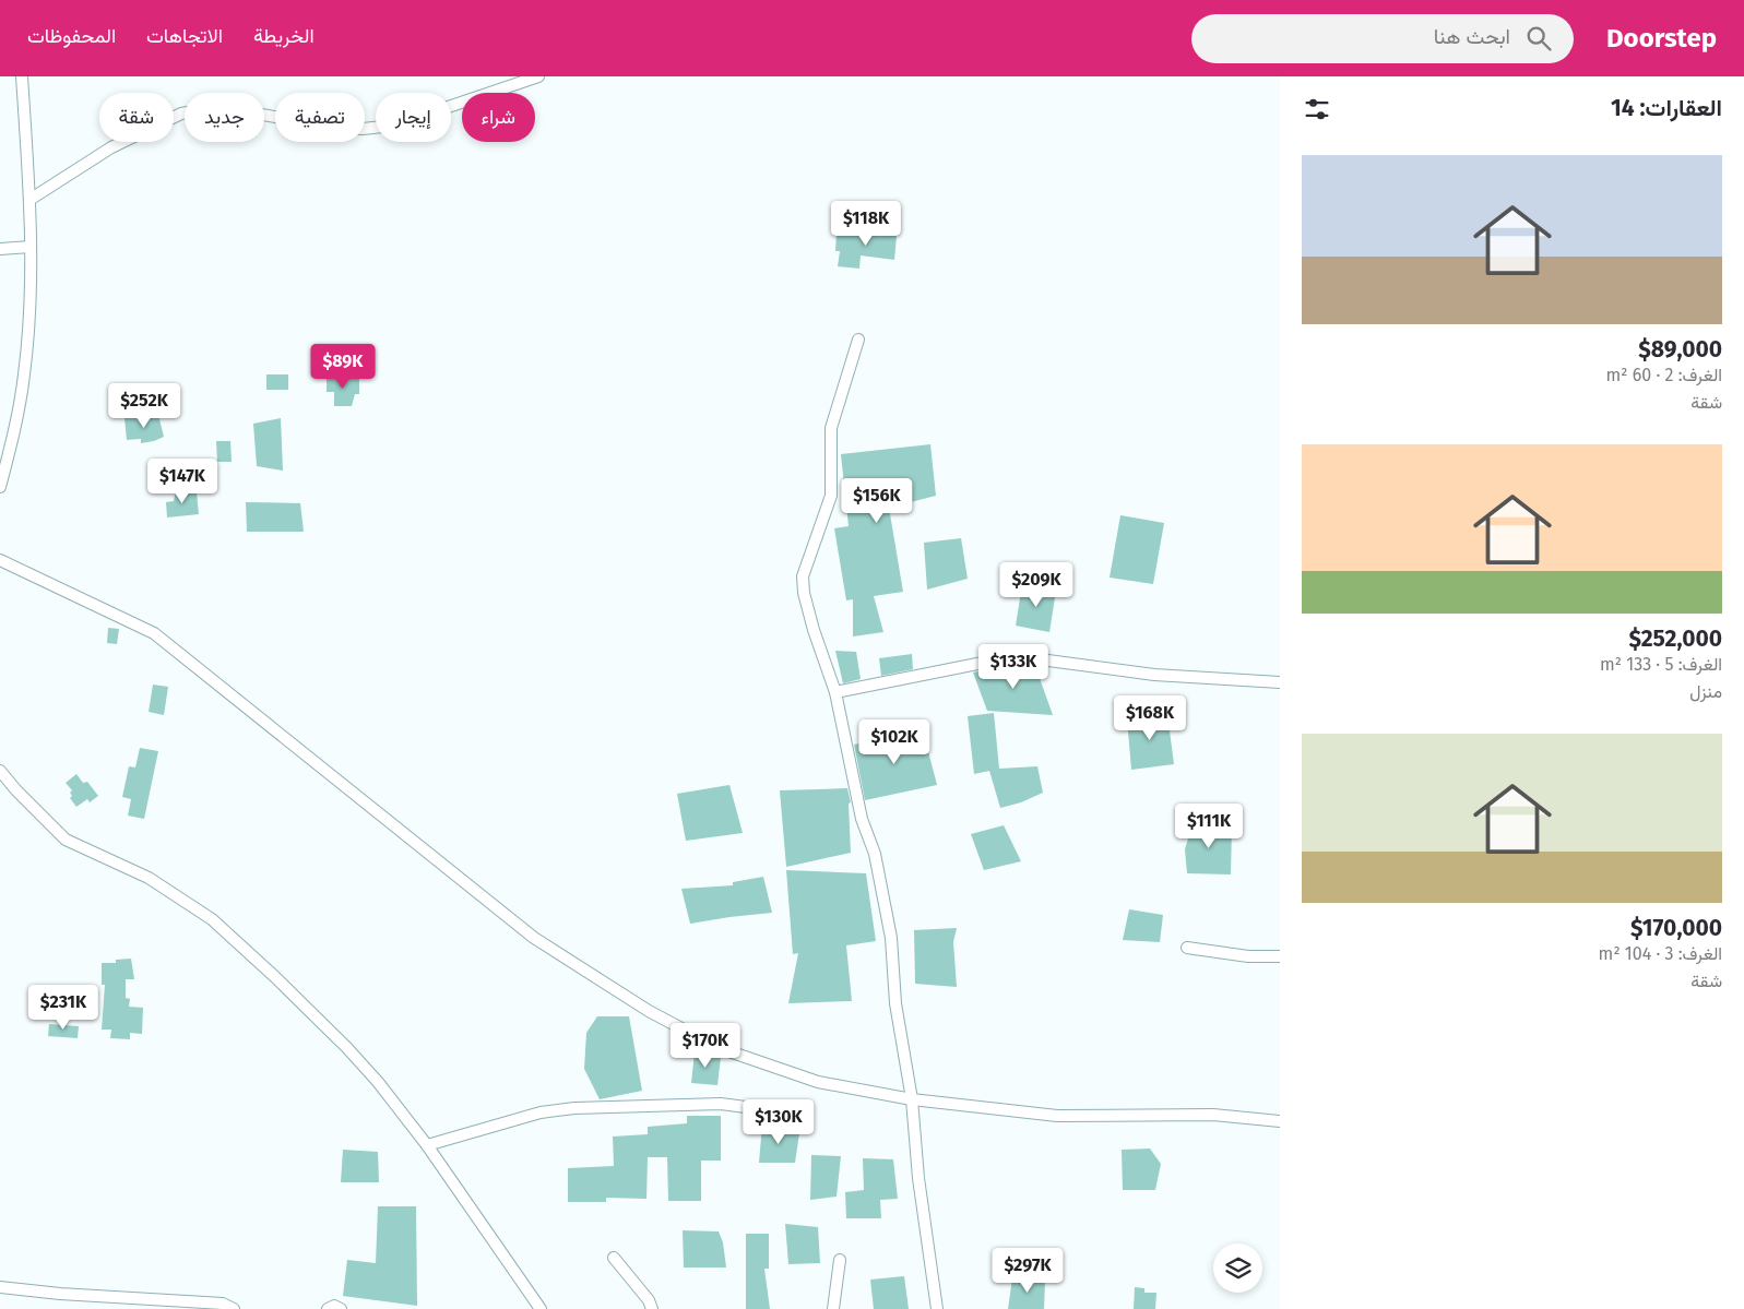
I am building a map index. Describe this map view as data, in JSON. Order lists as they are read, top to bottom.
{
  "page": {
    "header": "Doorstep",
    "search": "ابحث هنا",
    "nav": ["الخريطة", "الاتجاهات", "المحفوظات"],
    "heading": "العقارات: 14",
    "chip": [
      "شراء",
      "إيجار",
      "تصفية",
      "جديد",
      "شقة"
    ],
    "list": [
      {
        "name": "$89,000",
        "note": "الغرف: 2 · 60 m² · شقة"
      },
      {
        "name": "$252,000",
        "note": "الغرف: 5 · 133 m² · منزل"
      },
      {
        "name": "$170,000",
        "note": "الغرف: 3 · 104 m² · شقة"
      }
    ],
    "price": [
      "$118K",
      "$89K",
      "$252K",
      "$147K",
      "$156K",
      "$209K",
      "$133K",
      "$168K",
      "$102K",
      "$111K",
      "$231K",
      "$170K",
      "$130K",
      "$297K"
    ]
  }
}
